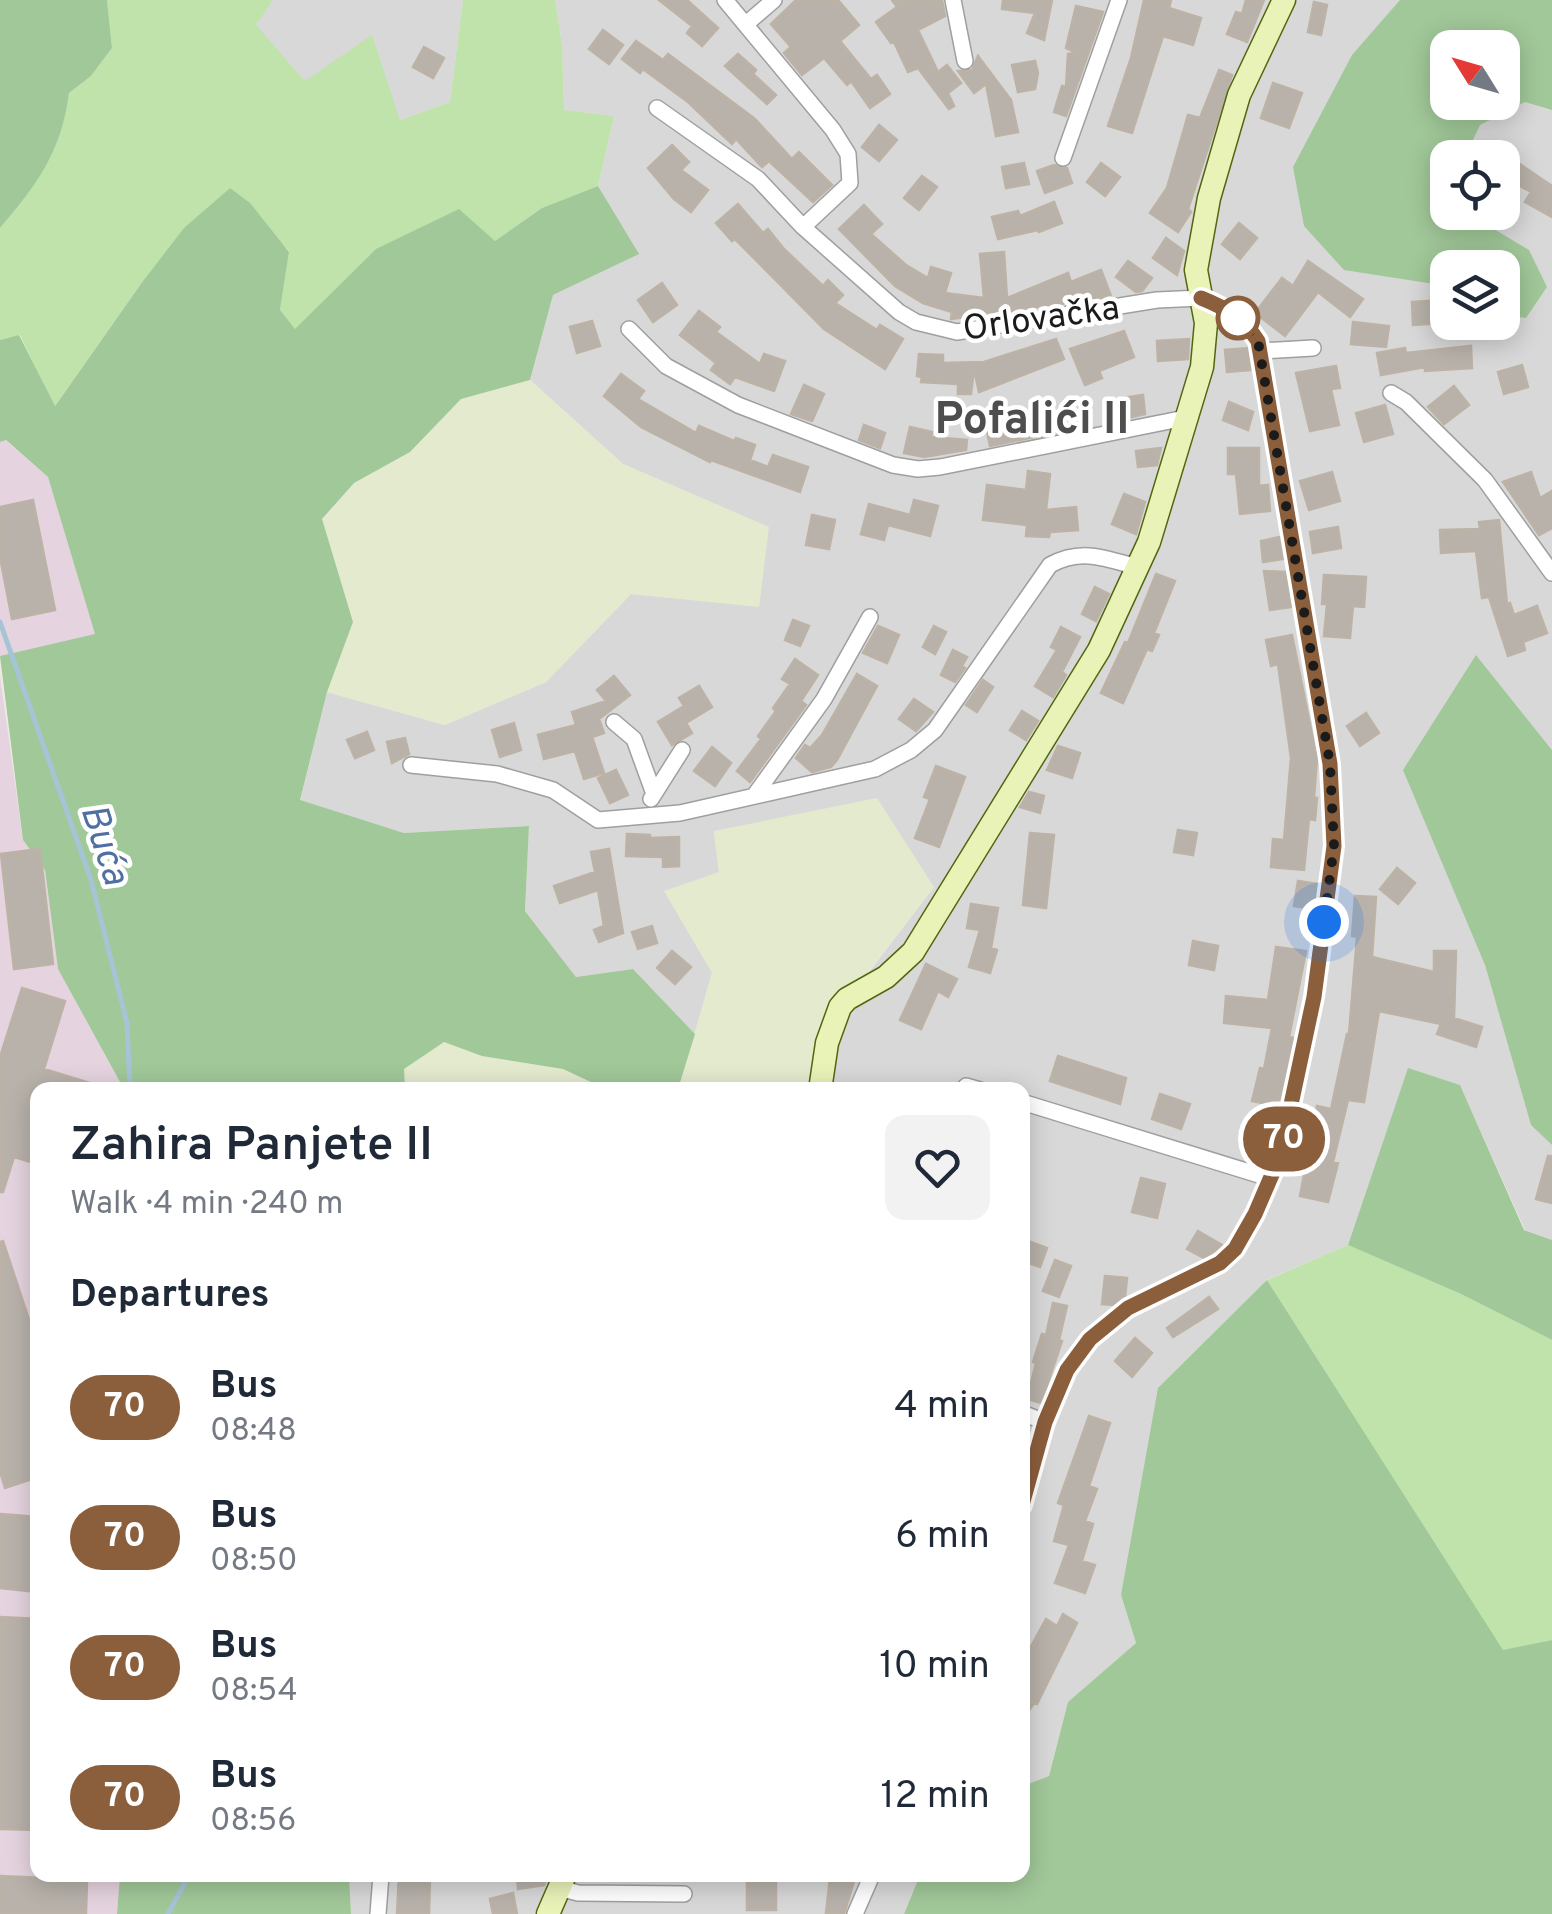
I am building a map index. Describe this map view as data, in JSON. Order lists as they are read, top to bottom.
{
  "streets": {
    "street": ["Orlovačka"]
  },
  "districts": ["Pofalići II"],
  "water": ["Buća"],
  "lines": ["bus line 70"],
  "north": "top left",
  "page": {
    "on_map": "70",
    "heading": [
      ["Zahira Panjete II", "Walk · 4 min · 240 m"],
      "Departures"
    ],
    "list": [
      {
        "mark": "70",
        "name": "Bus",
        "note": "08:48",
        "value": "4 min"
      },
      {
        "mark": "70",
        "name": "Bus",
        "note": "08:50",
        "value": "6 min"
      },
      {
        "mark": "70",
        "name": "Bus",
        "note": "08:54",
        "value": "10 min"
      },
      {
        "mark": "70",
        "name": "Bus",
        "note": "08:56",
        "value": "12 min"
      }
    ]
  }
}
